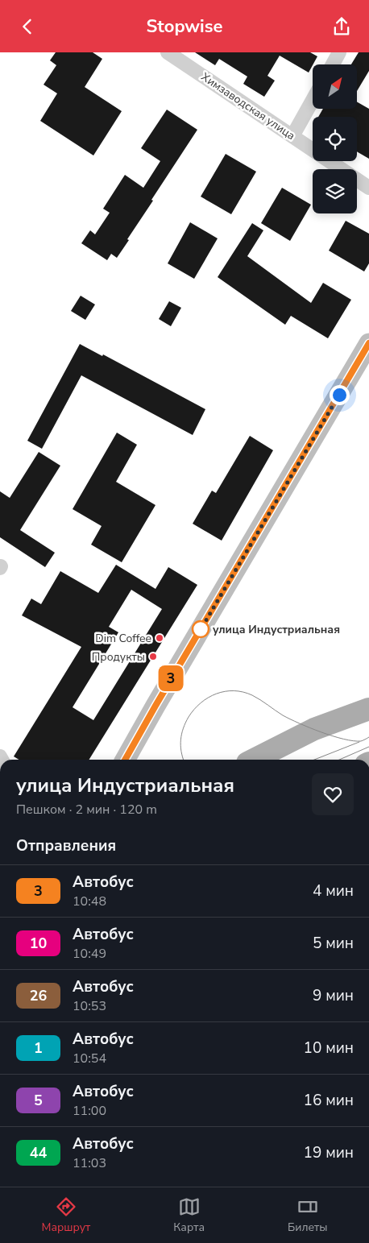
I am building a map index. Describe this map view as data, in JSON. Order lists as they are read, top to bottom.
{
  "streets": {
    "street": ["Химзаводская улица"]
  },
  "places": ["улица Индустриальная", "Dim Coffee", "Продукты"],
  "lines": ["bus line 3"],
  "north": "top right",
  "page": {
    "header": "Stopwise",
    "on_map": "3",
    "heading": [
      ["улица Индустриальная", "Пешком · 2 мин · 120 m"],
      "Отправления"
    ],
    "list": [
      {
        "mark": "3",
        "name": "Автобус",
        "note": "10:48",
        "value": "4 мин"
      },
      {
        "mark": "10",
        "name": "Автобус",
        "note": "10:49",
        "value": "5 мин"
      },
      {
        "mark": "26",
        "name": "Автобус",
        "note": "10:53",
        "value": "9 мин"
      },
      {
        "mark": "1",
        "name": "Автобус",
        "note": "10:54",
        "value": "10 мин"
      },
      {
        "mark": "5",
        "name": "Автобус",
        "note": "11:00",
        "value": "16 мин"
      },
      {
        "mark": "44",
        "name": "Автобус",
        "note": "11:03",
        "value": "19 мин"
      }
    ],
    "tabs": ["Маршрут", "Карта", "Билеты"]
  }
}
